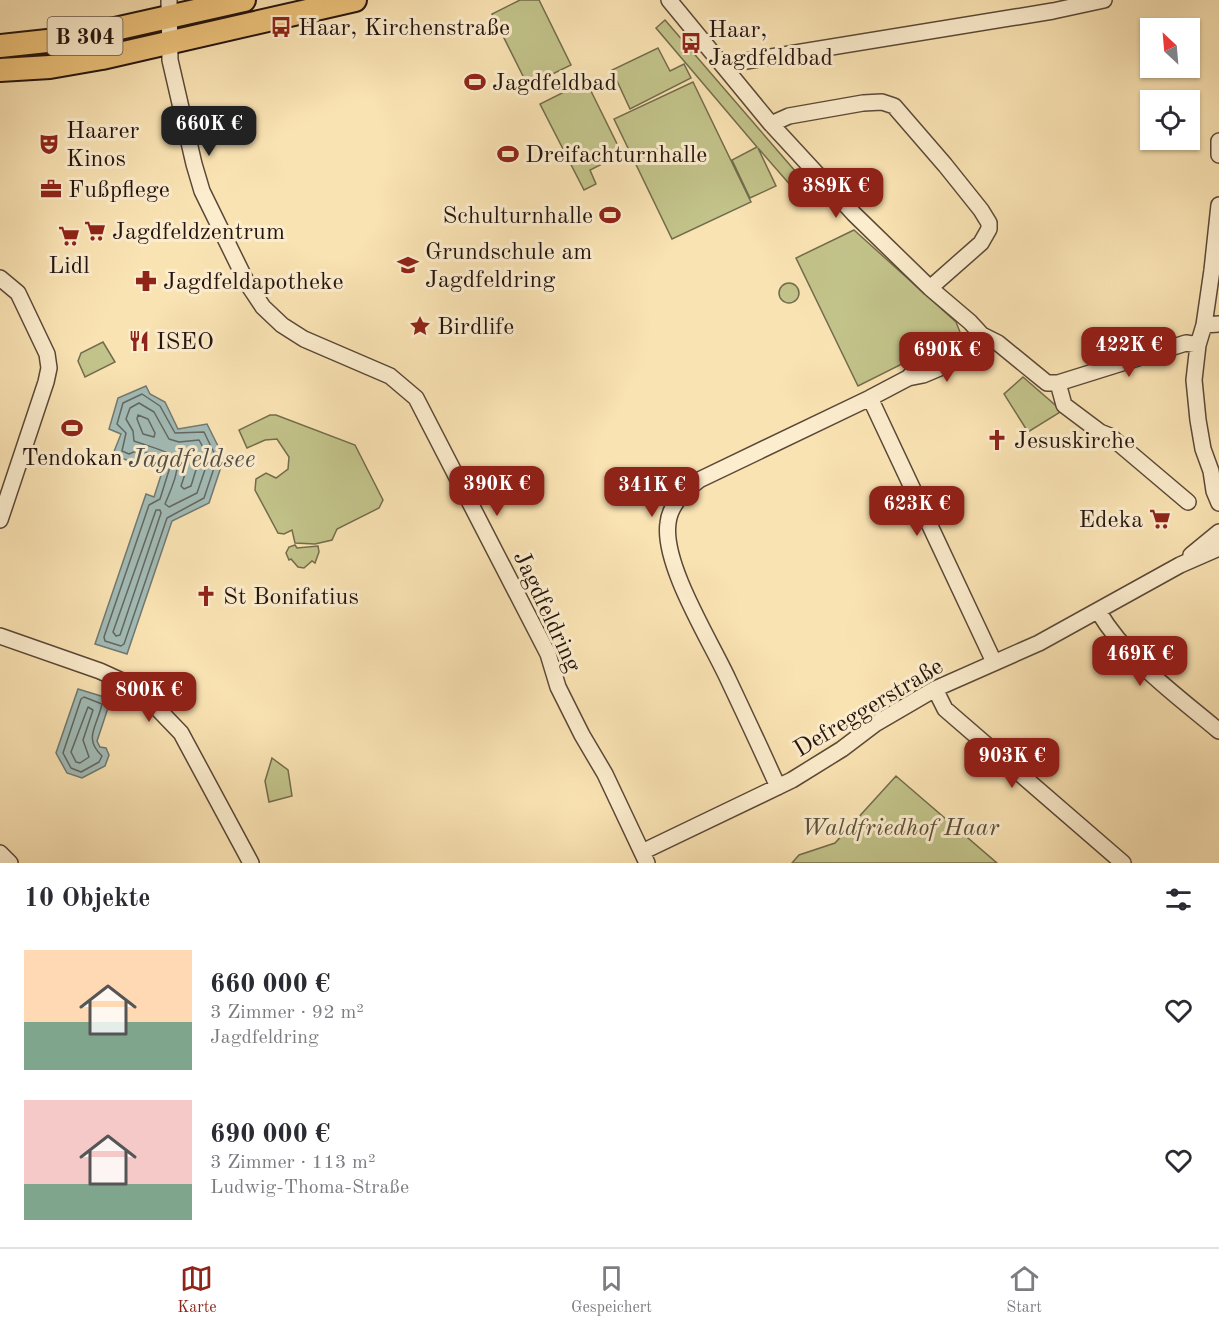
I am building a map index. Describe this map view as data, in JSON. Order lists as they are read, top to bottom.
{
  "streets": {
    "main road": ["B 304"],
    "street": ["Jagdfeldring", "Defreggerstraße"]
  },
  "crossings": [
    ["B 304", "Jagdfeldring"],
    ["Jagdfeldring", "Defreggerstraße"]
  ],
  "water": ["Jagdfeldsee"],
  "parks": ["Waldfriedhof Haar"],
  "places": {
    "bus stop": ["Haar, Kirchenstraße", "Haar, Jagdfeldbad"],
    "sports": [
      "Jagdfeldbad",
      "Dreifachturnhalle",
      "Schulturnhalle",
      "Tendokan"
    ],
    "theatre": ["Haarer Kinos"],
    "office": ["Fußpflege"],
    "supermarket": ["Jagdfeldzentrum", "Lidl", "Edeka"],
    "school or university": ["Grundschule am Jagdfeldring"],
    "pharmacy": ["Jagdfeldapotheke"],
    "place": ["Birdlife"],
    "restaurant": ["ISEO"],
    "church": ["Jesuskirche", "St Bonifatius"]
  },
  "north": "top left",
  "page": {
    "price": [
      "660K €",
      "389K €",
      "422K €",
      "690K €",
      "390K €",
      "341K €",
      "623K €",
      "469K €",
      "800K €",
      "903K €"
    ],
    "heading": "10 Objekte",
    "list": [
      {
        "name": "660 000 €",
        "note": "3 Zimmer · 92 m² · Jagdfeldring"
      },
      {
        "name": "690 000 €",
        "note": "3 Zimmer · 113 m² · Ludwig-Thoma-Straße"
      }
    ],
    "tabs": ["Karte", "Gespeichert", "Start"]
  }
}
